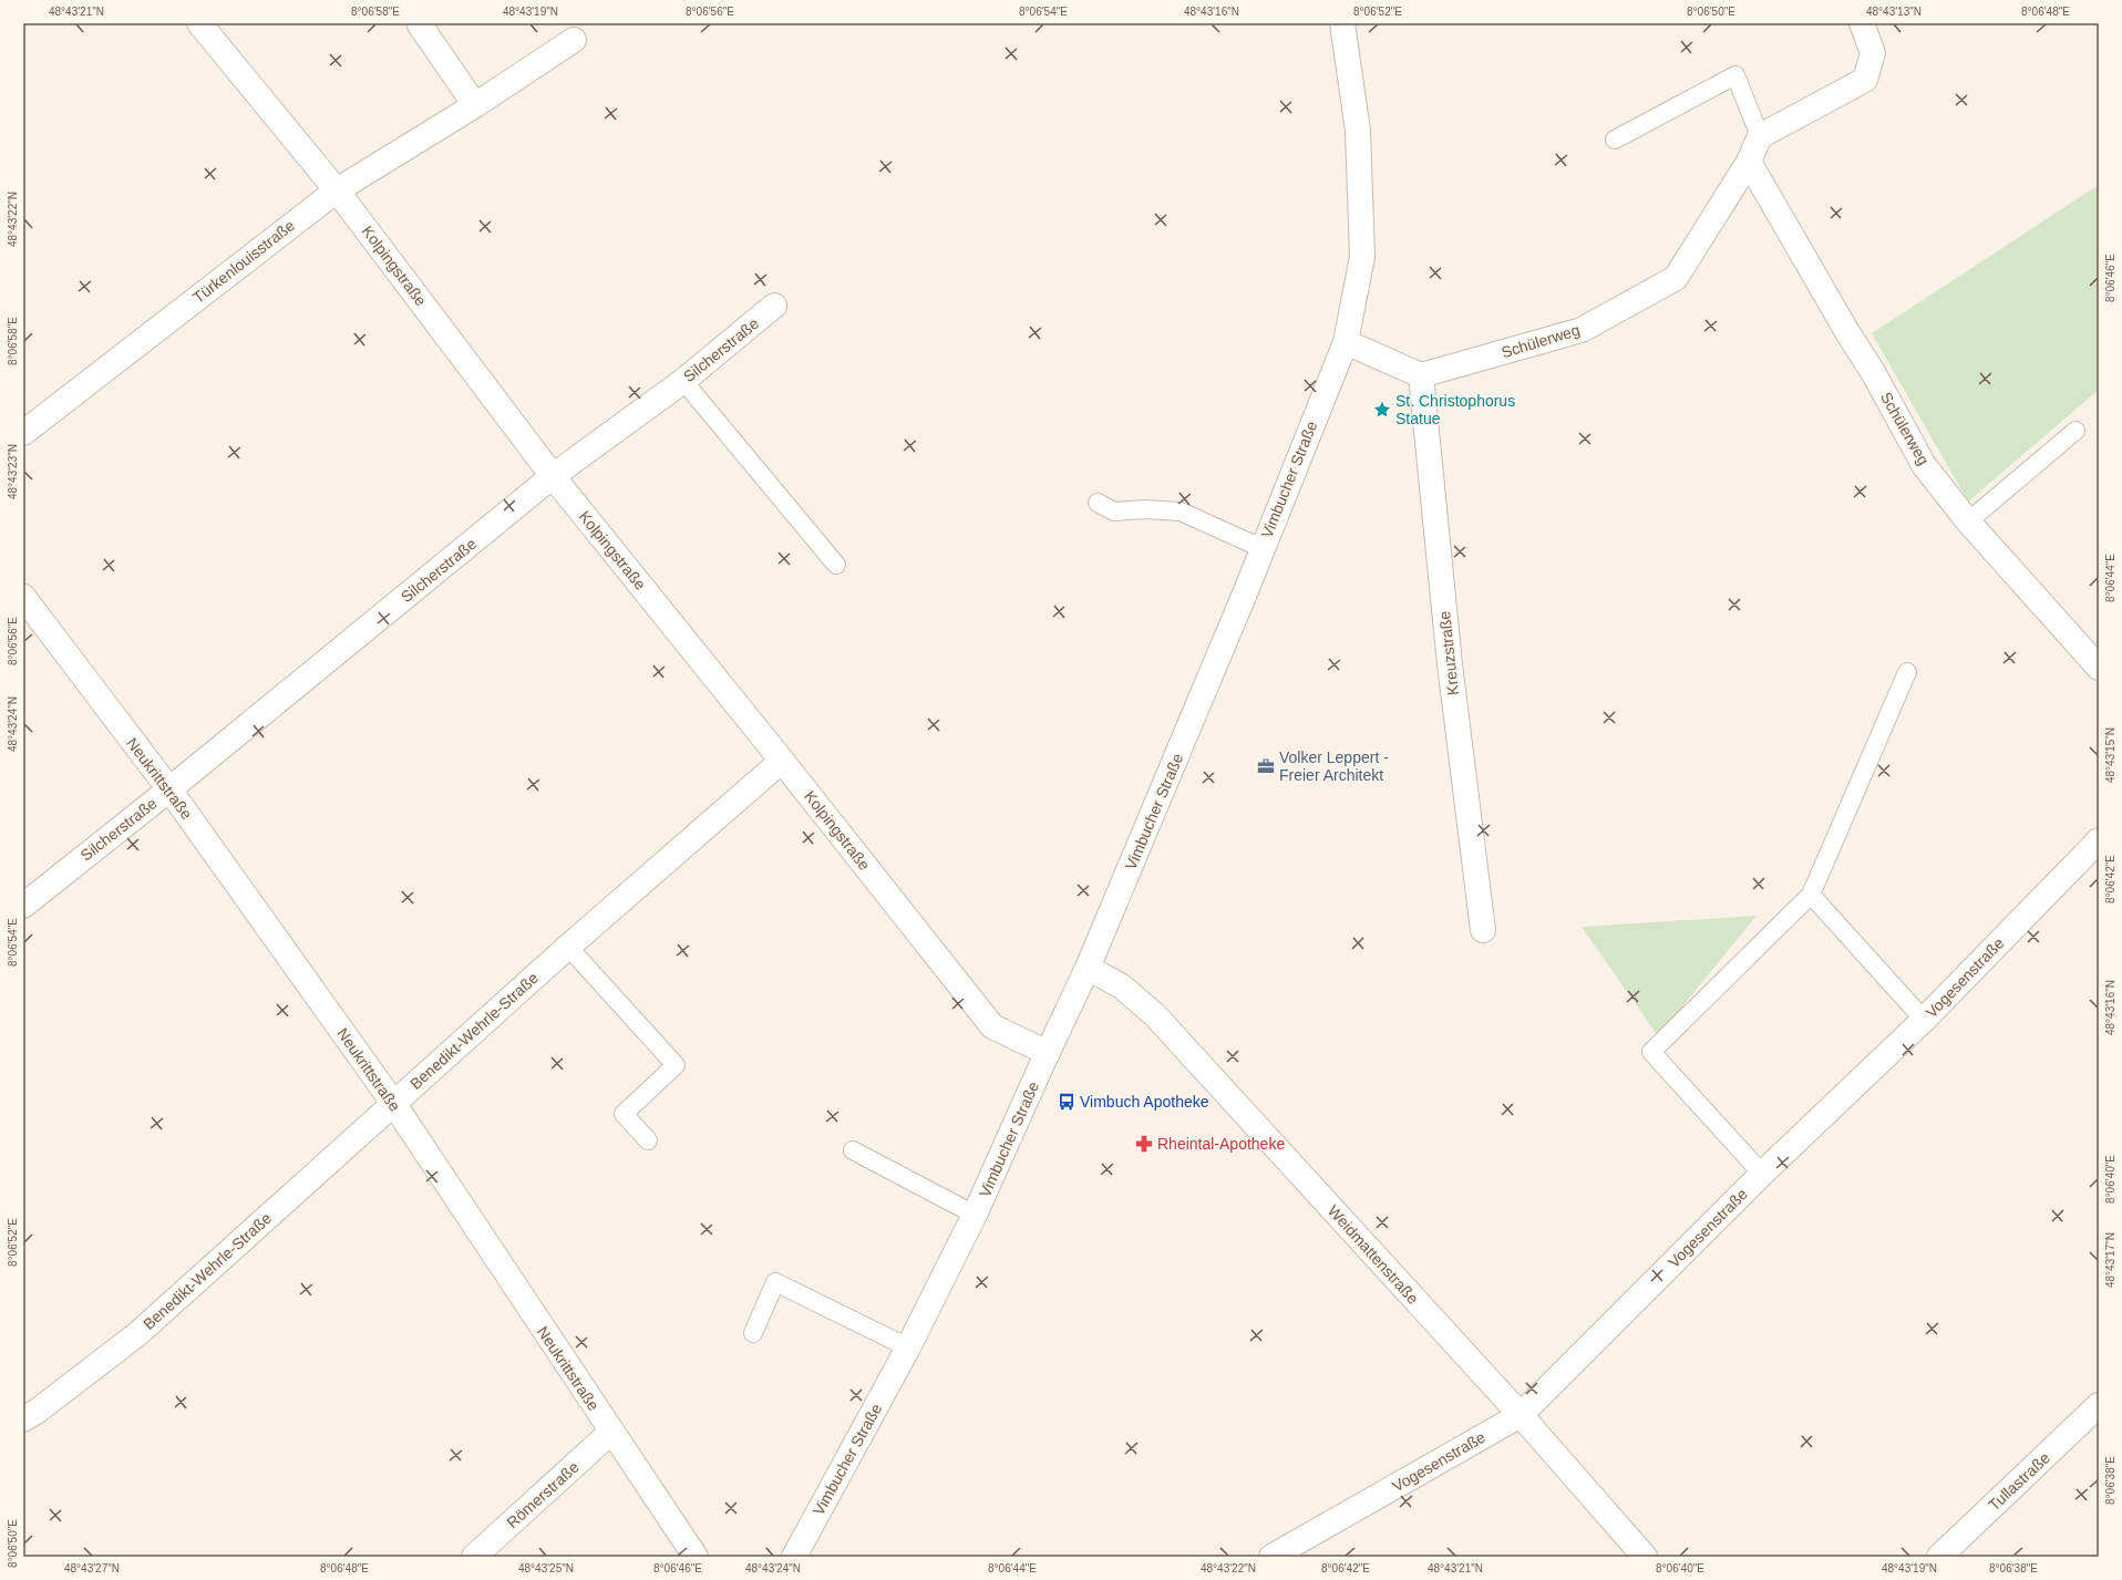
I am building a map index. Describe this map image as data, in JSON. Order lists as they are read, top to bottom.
{
  "streets": {
    "street": [
      "Türkenlouisstraße",
      "Kolpingstraße",
      "Schülerweg",
      "Silcherstraße",
      "Vimbucher Straße",
      "Kreuzstraße",
      "Neukrittstraße",
      "Vogesenstraße",
      "Benedikt-Wehrle-Straße",
      "Weidmattenstraße",
      "Tullastraße",
      "Römerstraße"
    ]
  },
  "crossings": [
    ["Türkenlouisstraße", "Kolpingstraße"],
    ["Kolpingstraße", "Silcherstraße"],
    ["Kolpingstraße", "Vimbucher Straße"],
    ["Kolpingstraße", "Benedikt-Wehrle-Straße"],
    ["Schülerweg", "Kreuzstraße"],
    ["Silcherstraße", "Neukrittstraße"],
    ["Vimbucher Straße", "Weidmattenstraße"],
    ["Neukrittstraße", "Benedikt-Wehrle-Straße"],
    ["Neukrittstraße", "Römerstraße"],
    ["Vogesenstraße", "Weidmattenstraße"]
  ],
  "places": {
    "place": ["St. Christophorus Statue"],
    "office": ["Volker Leppert - Freier Architekt"],
    "bus stop": ["Vimbuch Apotheke"],
    "pharmacy": ["Rheintal-Apotheke"]
  },
  "coordinates": [
    "48°43'21\"N",
    "8°06'58\"E",
    "48°43'19\"N",
    "8°06'56\"E",
    "8°06'54\"E",
    "48°43'16\"N",
    "8°06'52\"E",
    "8°06'50\"E",
    "48°43'13\"N",
    "8°06'48\"E",
    "48°43'22\"N",
    "8°06'46\"E",
    "48°43'23\"N",
    "8°06'44\"E",
    "48°43'24\"N",
    "48°43'15\"N",
    "8°06'42\"E",
    "8°06'40\"E",
    "48°43'17\"N",
    "8°06'38\"E",
    "48°43'27\"N",
    "48°43'25\"N"
  ]
}
